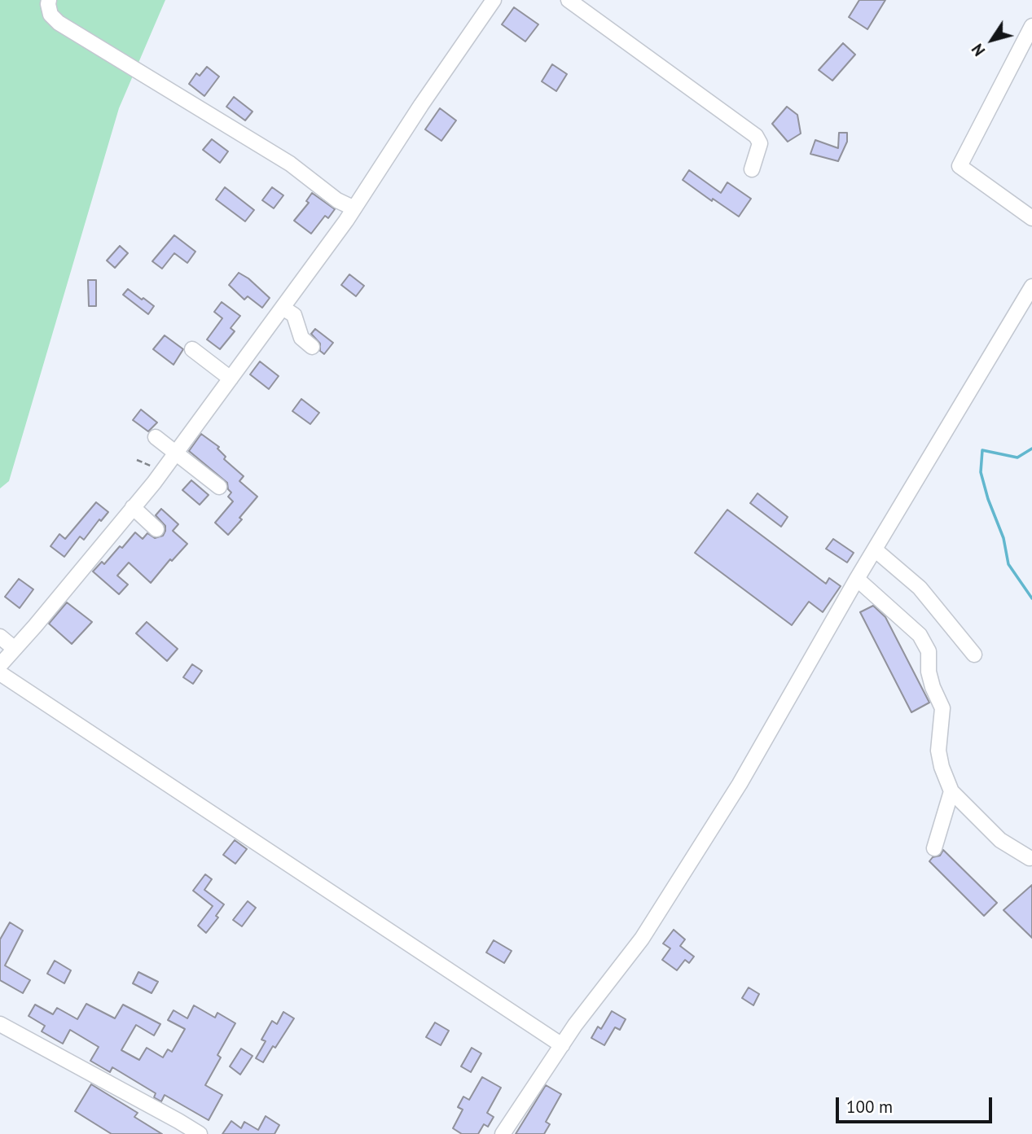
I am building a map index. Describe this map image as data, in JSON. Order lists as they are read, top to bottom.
{
  "scale_bar": "100 m",
  "north": "bottom left"
}
